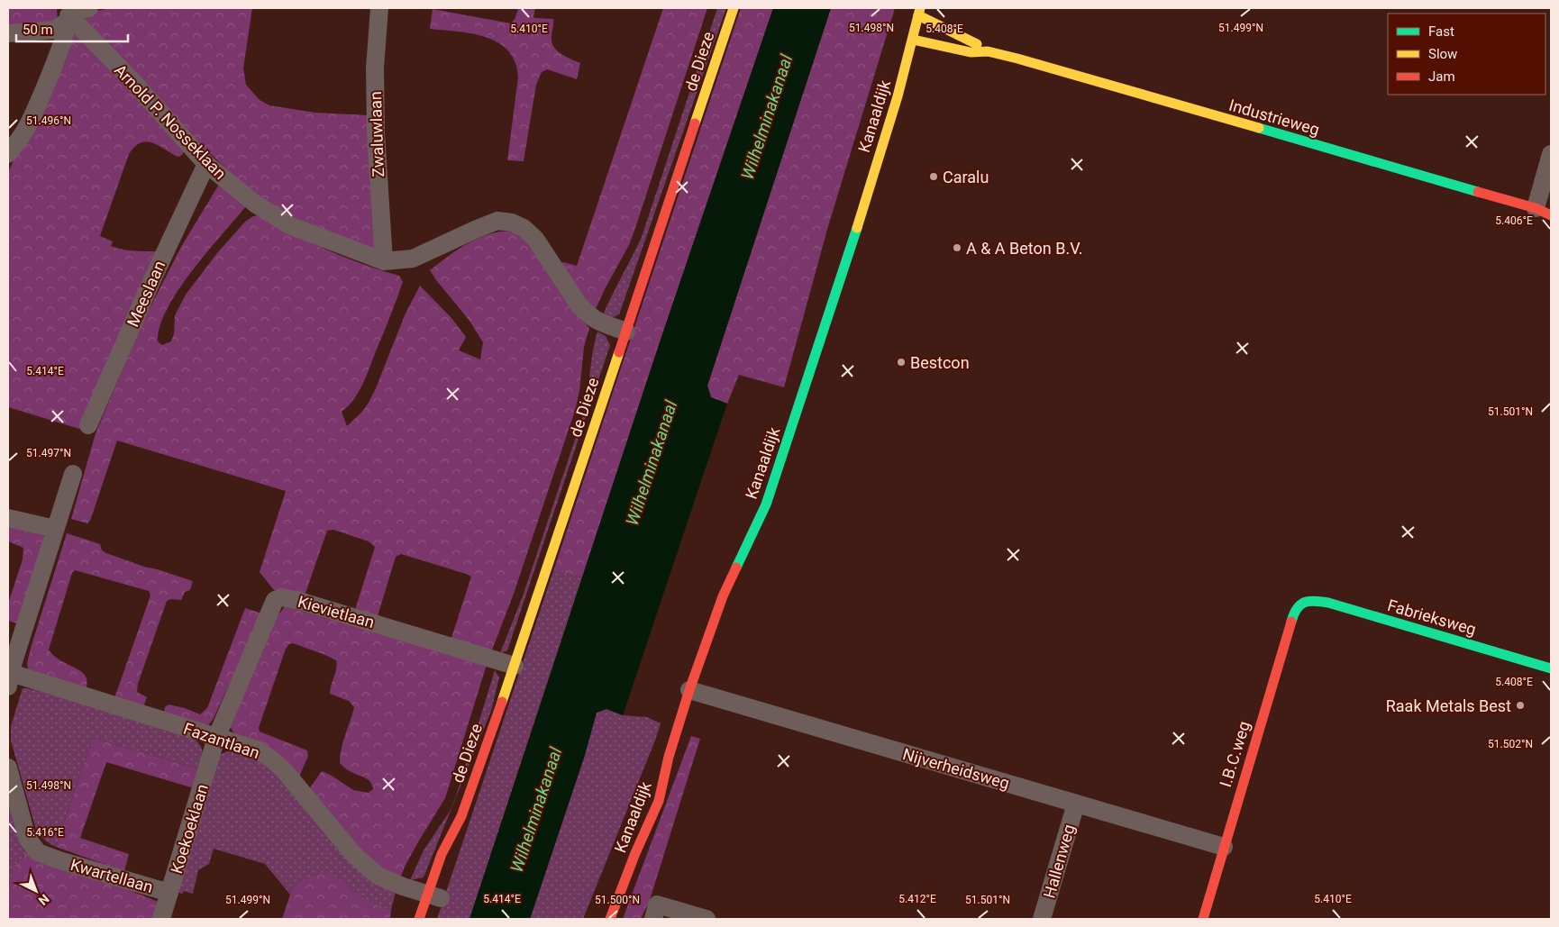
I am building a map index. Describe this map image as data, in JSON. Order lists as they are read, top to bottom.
{
  "streets": {
    "street": [
      "de Dieze",
      "Kanaaldijk",
      "Industrieweg",
      "Arnold P. Nosseklaan",
      "Zwaluwlaan",
      "Meeslaan",
      "Kievietlaan",
      "Fabrieksweg",
      "Fazantlaan",
      "I.B.C.weg",
      "Nijverheidsweg",
      "Koekoeklaan",
      "Hallenweg",
      "Kwartellaan"
    ]
  },
  "crossings": [
    ["de Dieze", "Arnold P. Nosseklaan"],
    ["de Dieze", "Kievietlaan"],
    ["de Dieze", "Fazantlaan"],
    ["Kanaaldijk", "Industrieweg"],
    ["Kanaaldijk", "Nijverheidsweg"],
    ["Arnold P. Nosseklaan", "Zwaluwlaan"],
    ["Arnold P. Nosseklaan", "Meeslaan"],
    ["Kievietlaan", "Fazantlaan"],
    ["Kievietlaan", "Koekoeklaan"],
    ["Fabrieksweg", "I.B.C.weg"],
    ["Fazantlaan", "Koekoeklaan"],
    ["I.B.C.weg", "Nijverheidsweg"],
    ["Nijverheidsweg", "Hallenweg"],
    ["Koekoeklaan", "Kwartellaan"]
  ],
  "water": ["Wilhelminakanaal"],
  "places": [
    "Caralu",
    "A & A Beton B.V.",
    "Bestcon",
    "Raak Metals Best"
  ],
  "legend": ["Fast", "Slow", "Jam"],
  "scale_bar": "50 m",
  "north": "bottom right",
  "coordinates": [
    "51.498°N",
    "51.499°N",
    "5.410°E",
    "5.408°E",
    "51.496°N",
    "5.406°E",
    "5.414°E",
    "51.501°N",
    "51.497°N",
    "51.502°N",
    "5.416°E",
    "5.412°E",
    "51.500°N"
  ]
}
